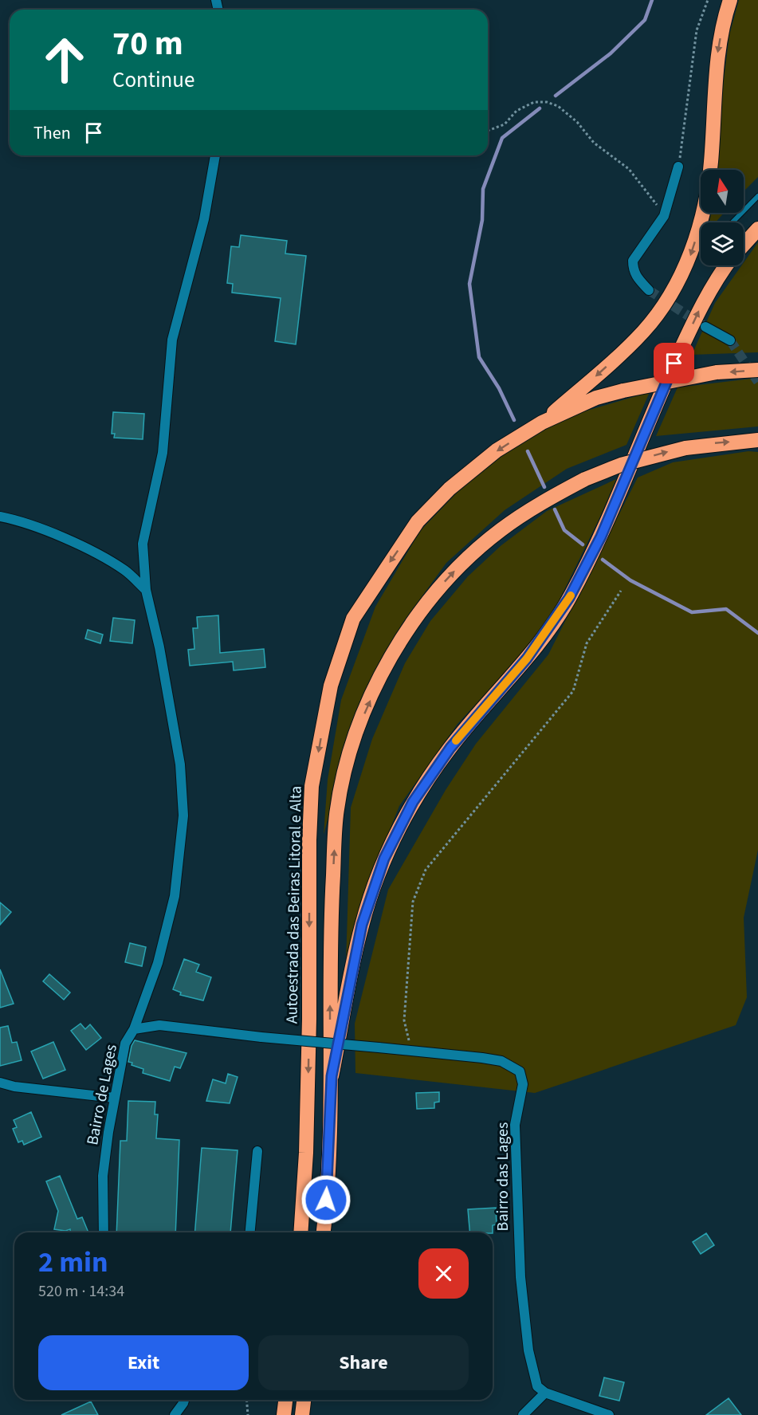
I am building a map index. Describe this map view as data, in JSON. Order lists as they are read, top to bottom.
{
  "streets": {
    "highway": ["Autoestrada das Beiras Litoral e Alta"],
    "street": ["Bairro de Lages", "Bairro das Lages"]
  },
  "crossings": [
    ["Bairro de Lages", "Bairro das Lages"]
  ],
  "north": "top",
  "page": {
    "turn": ["70 m", "Continue"],
    "then": "Then",
    "heading": ["2 min", "520 m · 14:34"],
    "buttons": ["Exit", "Share"]
  }
}
